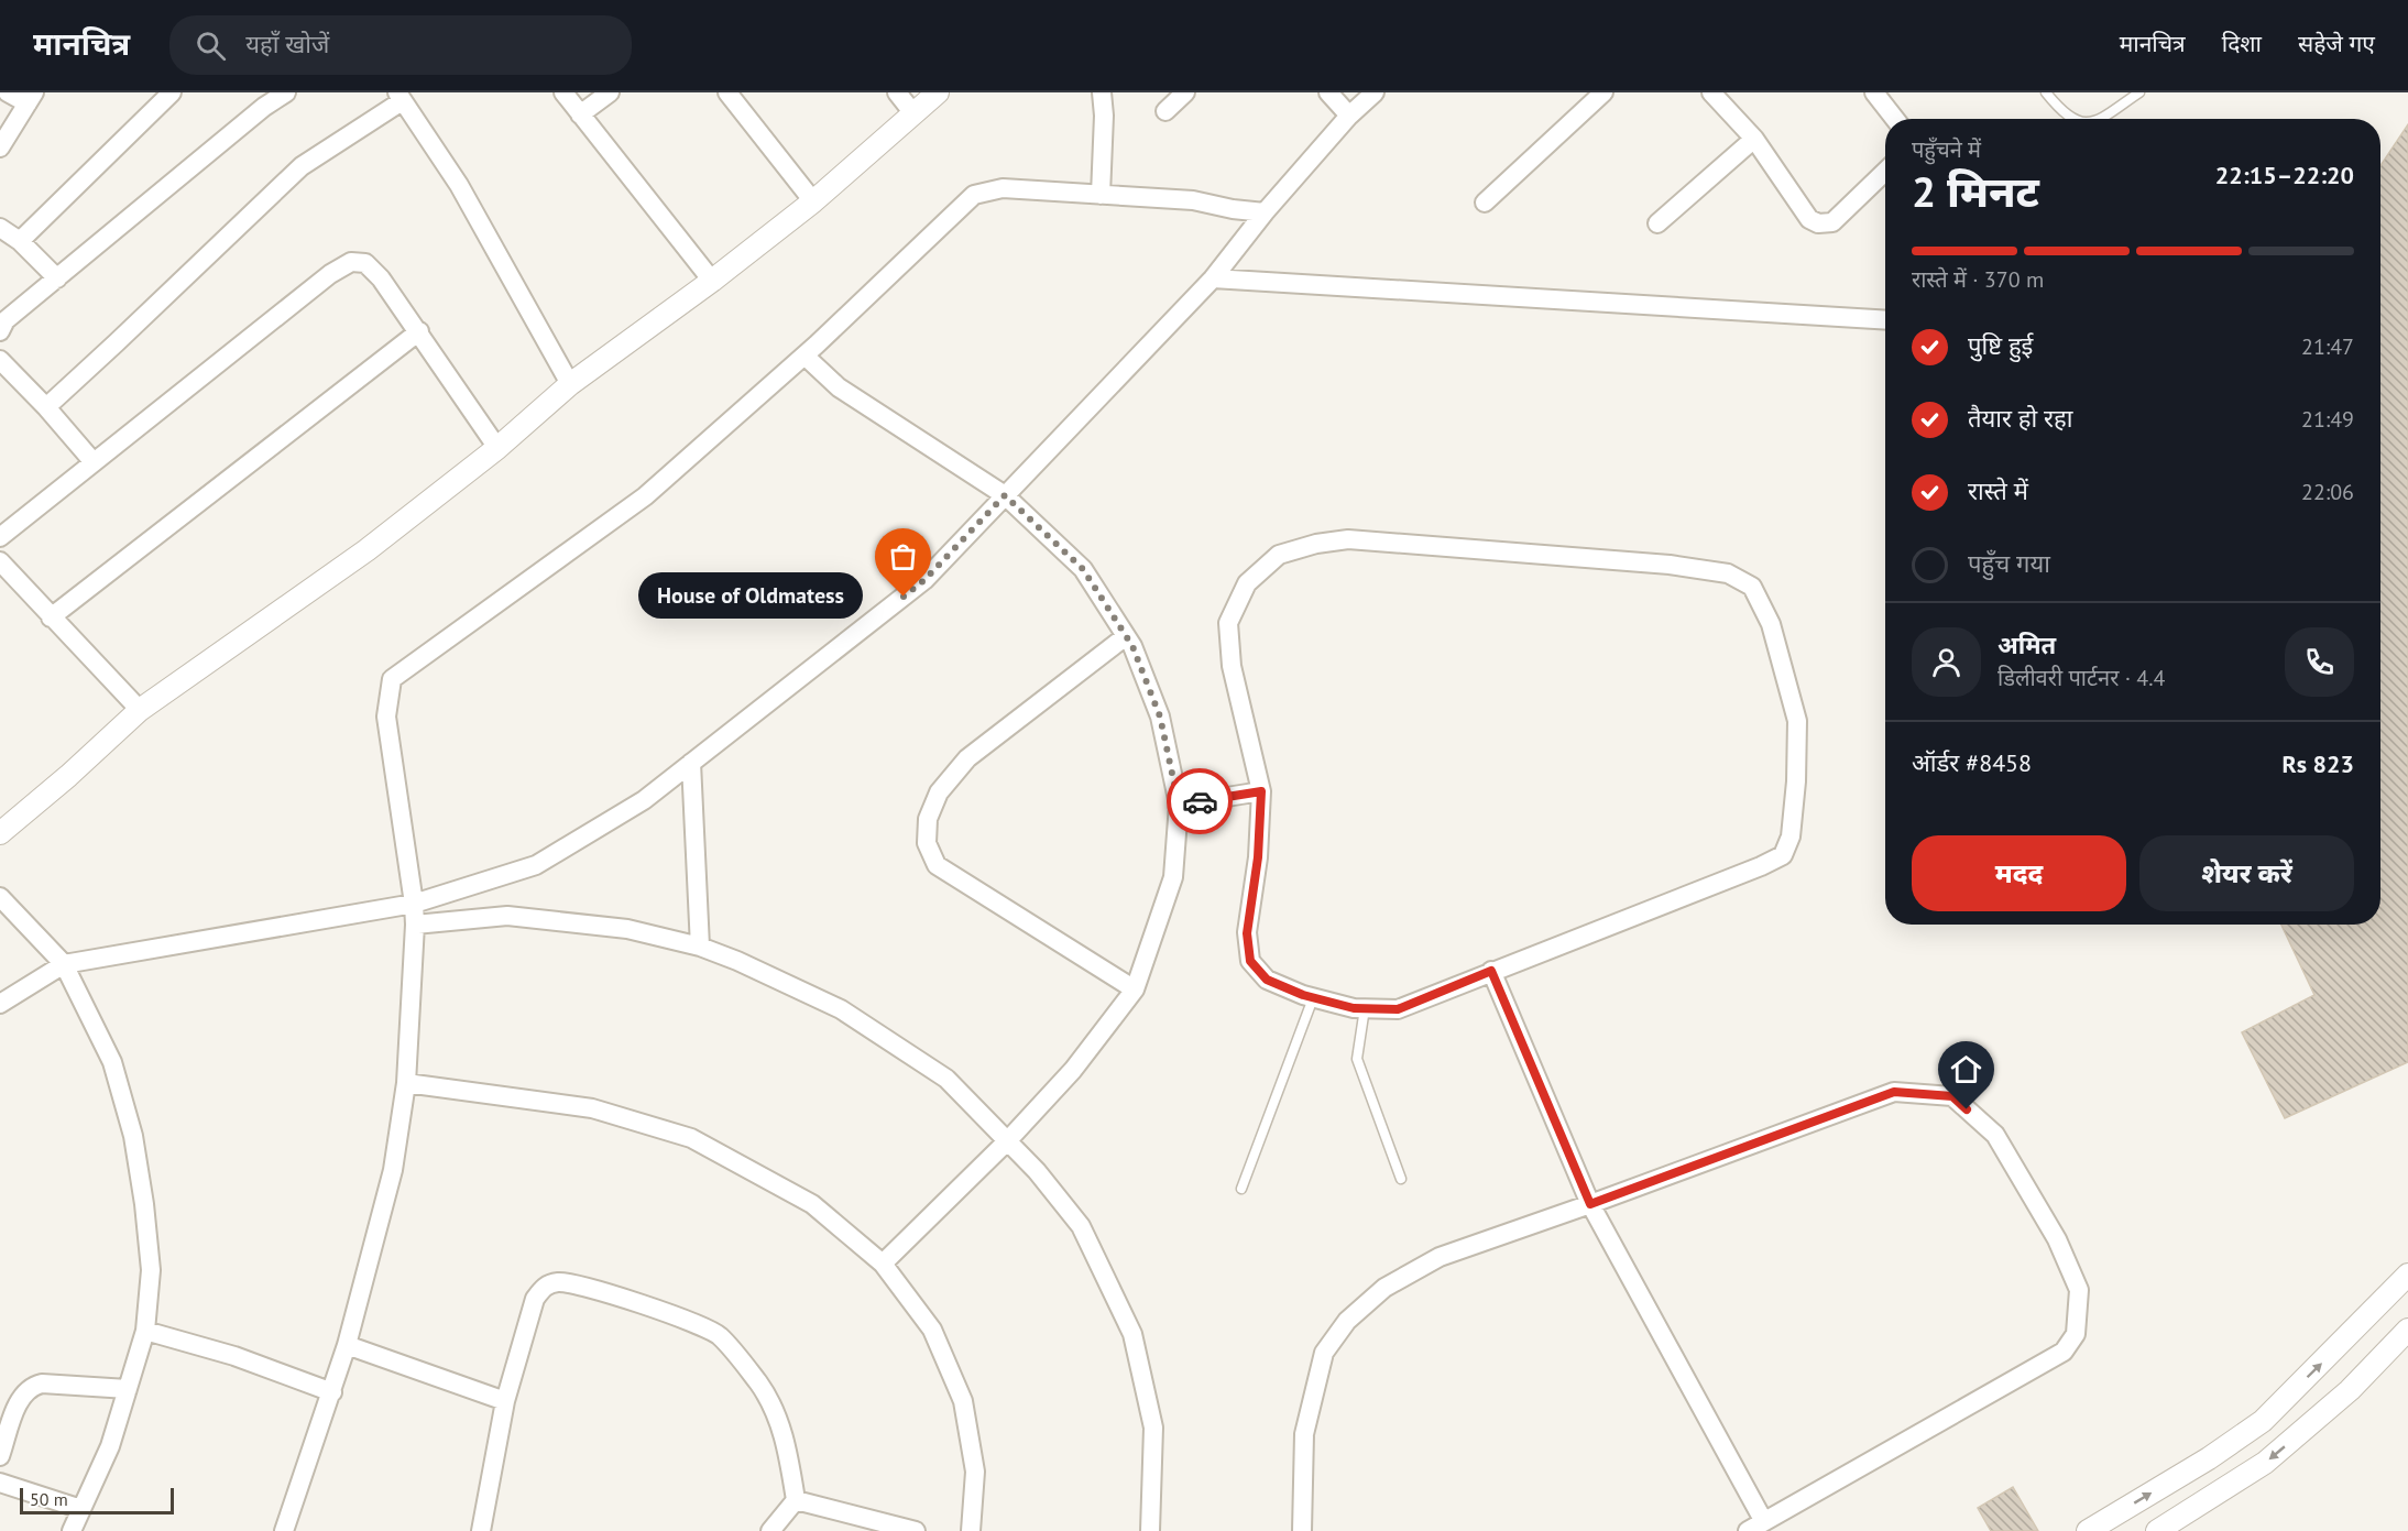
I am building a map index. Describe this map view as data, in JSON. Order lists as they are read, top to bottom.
{
  "places": ["House of Oldmatess"],
  "scale_bar": "50 m",
  "page": {
    "header": "मानचित्र",
    "search": "यहाँ खोजें",
    "nav": ["मानचित्र", "दिशा", "सहेजे गए"],
    "heading": ["2 मिनट", "पहुँचने में", "22:15–22:20"],
    "panel": [
      "अमित",
      "डिलीवरी पार्टनर · 4.4",
      "ऑर्डर #8458",
      "Rs 823"
    ],
    "bar": "रास्ते में · 370 m",
    "list": [
      ["पुष्टि हुई", "21:47"],
      ["तैयार हो रहा", "21:49"],
      ["रास्ते में", "22:06"],
      "पहुँच गया"
    ],
    "bubble": "House of Oldmatess",
    "buttons": ["मदद", "शेयर करें"],
    "scale": "50 m"
  }
}
